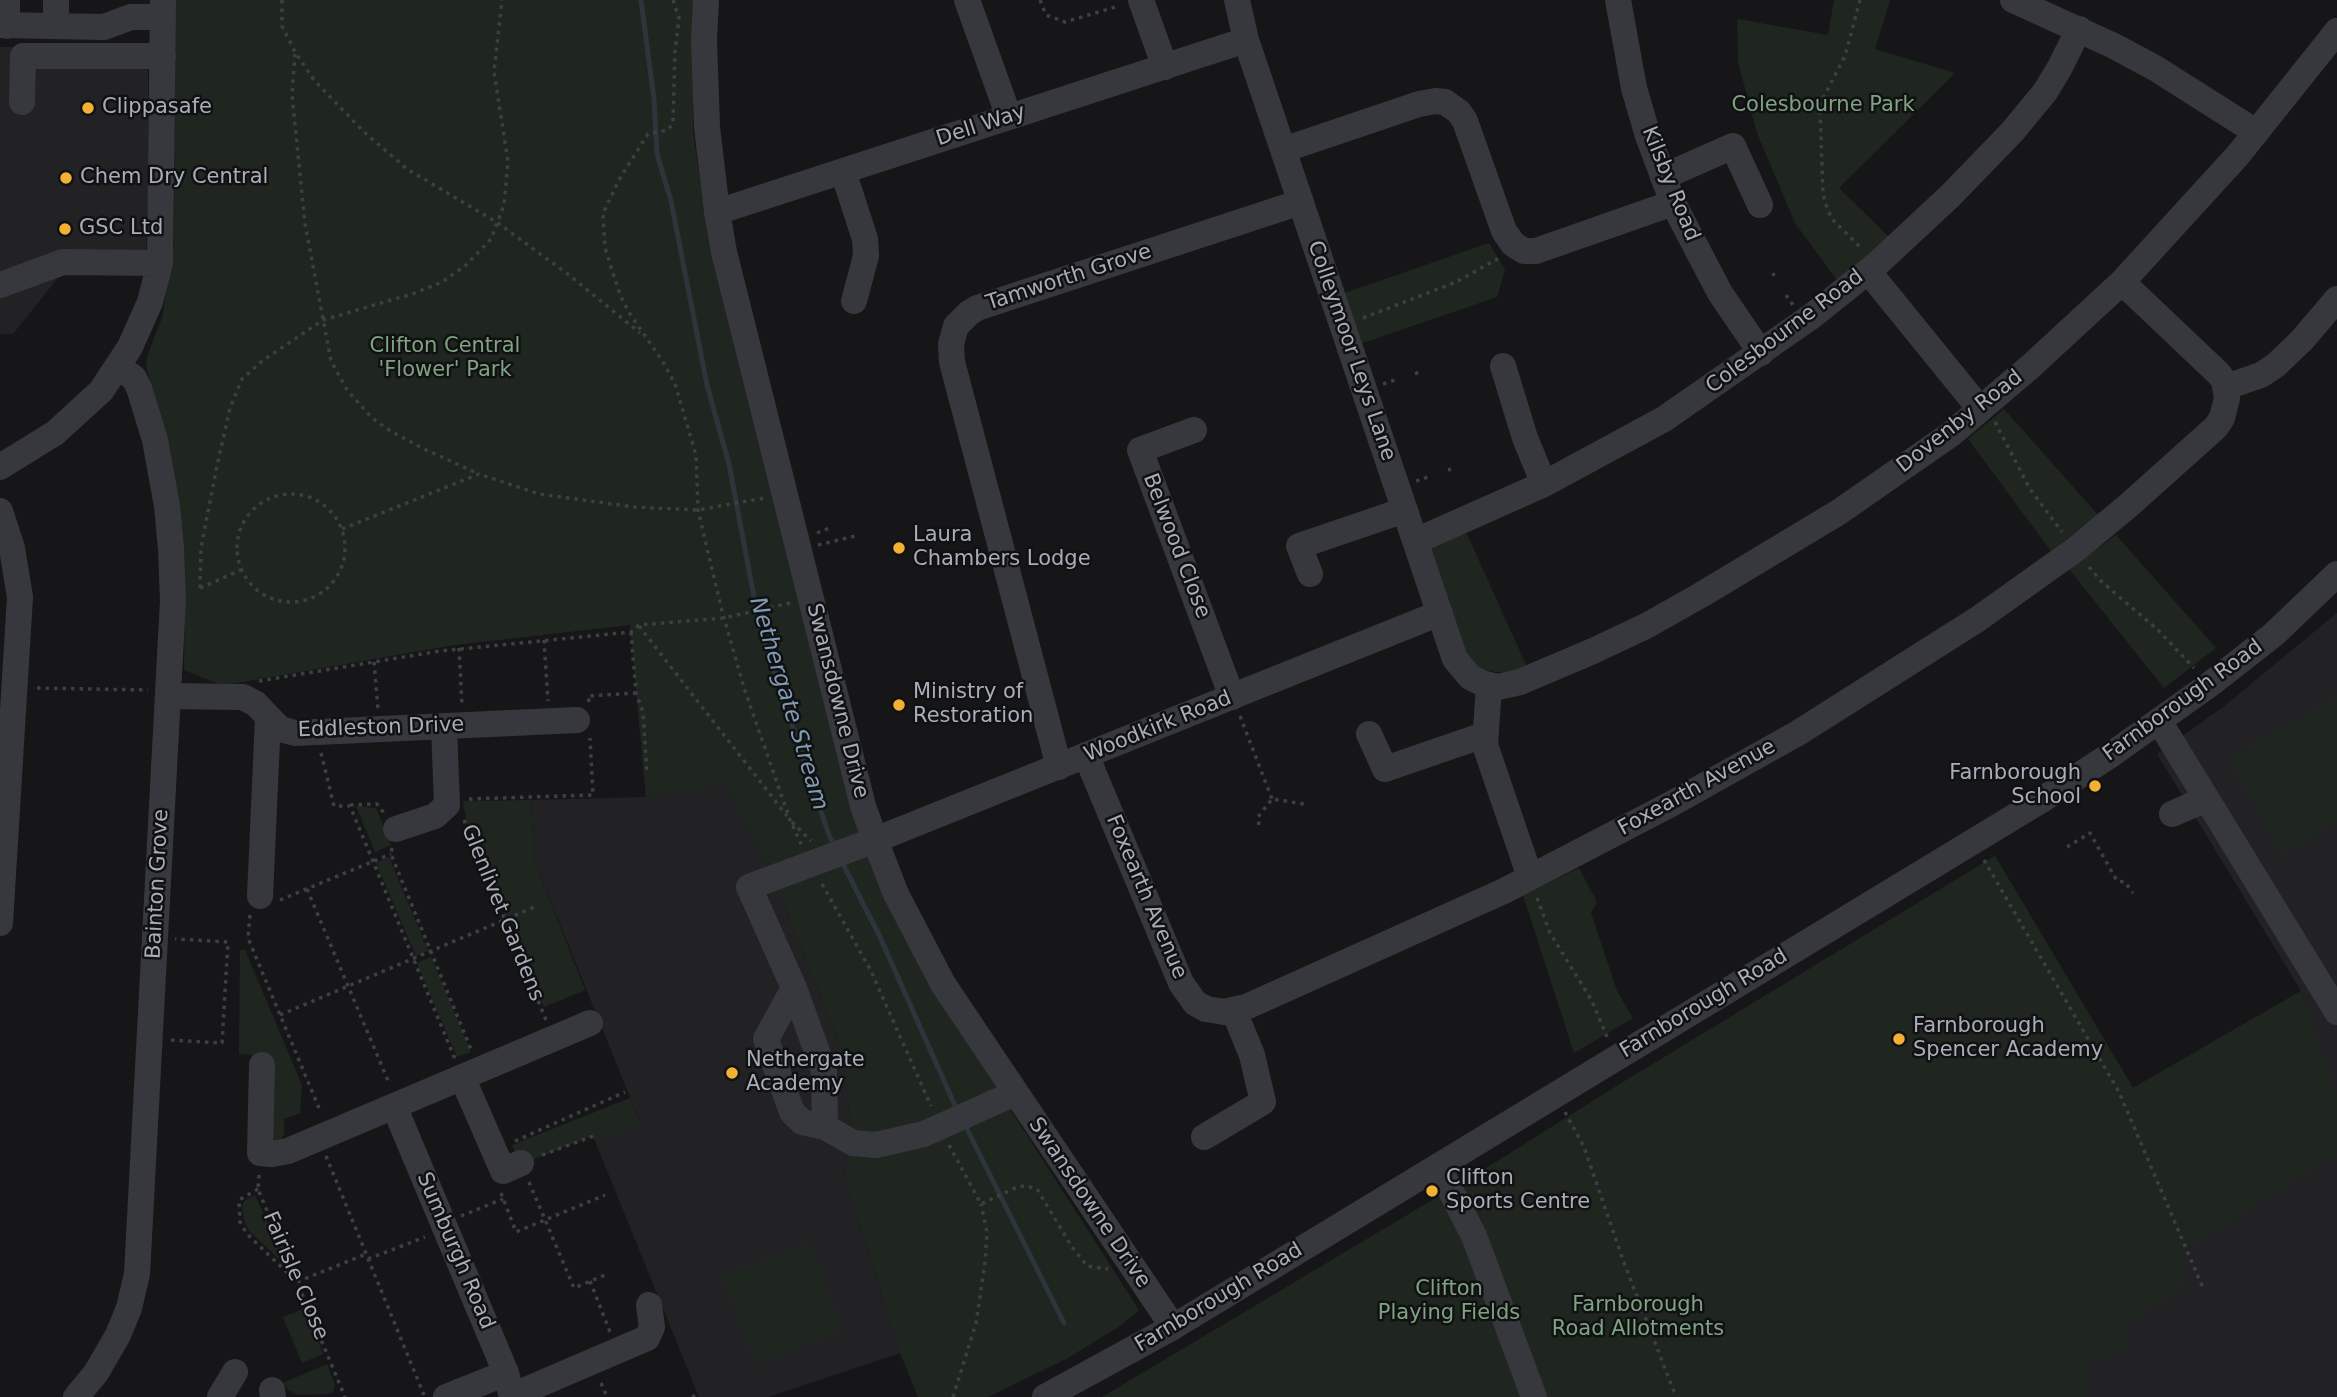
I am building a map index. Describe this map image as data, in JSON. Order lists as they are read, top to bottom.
{
  "streets": {
    "street": [
      "Dell Way",
      "Kilsby Road",
      "Tamworth Grove",
      "Colesbourne Road",
      "Colleymoor Leys Lane",
      "Dovenby Road",
      "Belwood Close",
      "Swansdowne Drive",
      "Farnborough Road",
      "Woodkirk Road",
      "Eddleston Drive",
      "Foxearth Avenue",
      "Bainton Grove",
      "Sumburgh Road"
    ],
    "path": ["Glenlivet Gardens", "Fairisle Close"]
  },
  "crossings": [
    ["Dell Way", "Colleymoor Leys Lane"],
    ["Dell Way", "Swansdowne Drive"],
    ["Kilsby Road", "Colesbourne Road"],
    ["Tamworth Grove", "Colleymoor Leys Lane"],
    ["Tamworth Grove", "Woodkirk Road"],
    ["Colesbourne Road", "Colleymoor Leys Lane"],
    ["Colleymoor Leys Lane", "Dovenby Road"],
    ["Colleymoor Leys Lane", "Woodkirk Road"],
    ["Belwood Close", "Woodkirk Road"],
    ["Swansdowne Drive", "Farnborough Road"],
    ["Swansdowne Drive", "Woodkirk Road"],
    ["Woodkirk Road", "Foxearth Avenue"]
  ],
  "water": ["Nethergate Stream"],
  "parks": [
    "Colesbourne Park",
    "Clifton Central 'Flower' Park",
    "Clifton Playing Fields",
    "Farnborough Road Allotments"
  ],
  "places": [
    "Clippasafe",
    "Chem Dry Central",
    "GSC Ltd",
    "Laura Chambers Lodge",
    "Ministry of Restoration",
    "Farnborough School",
    "Farnborough Spencer Academy",
    "Nethergate Academy",
    "Clifton Sports Centre"
  ]
}
